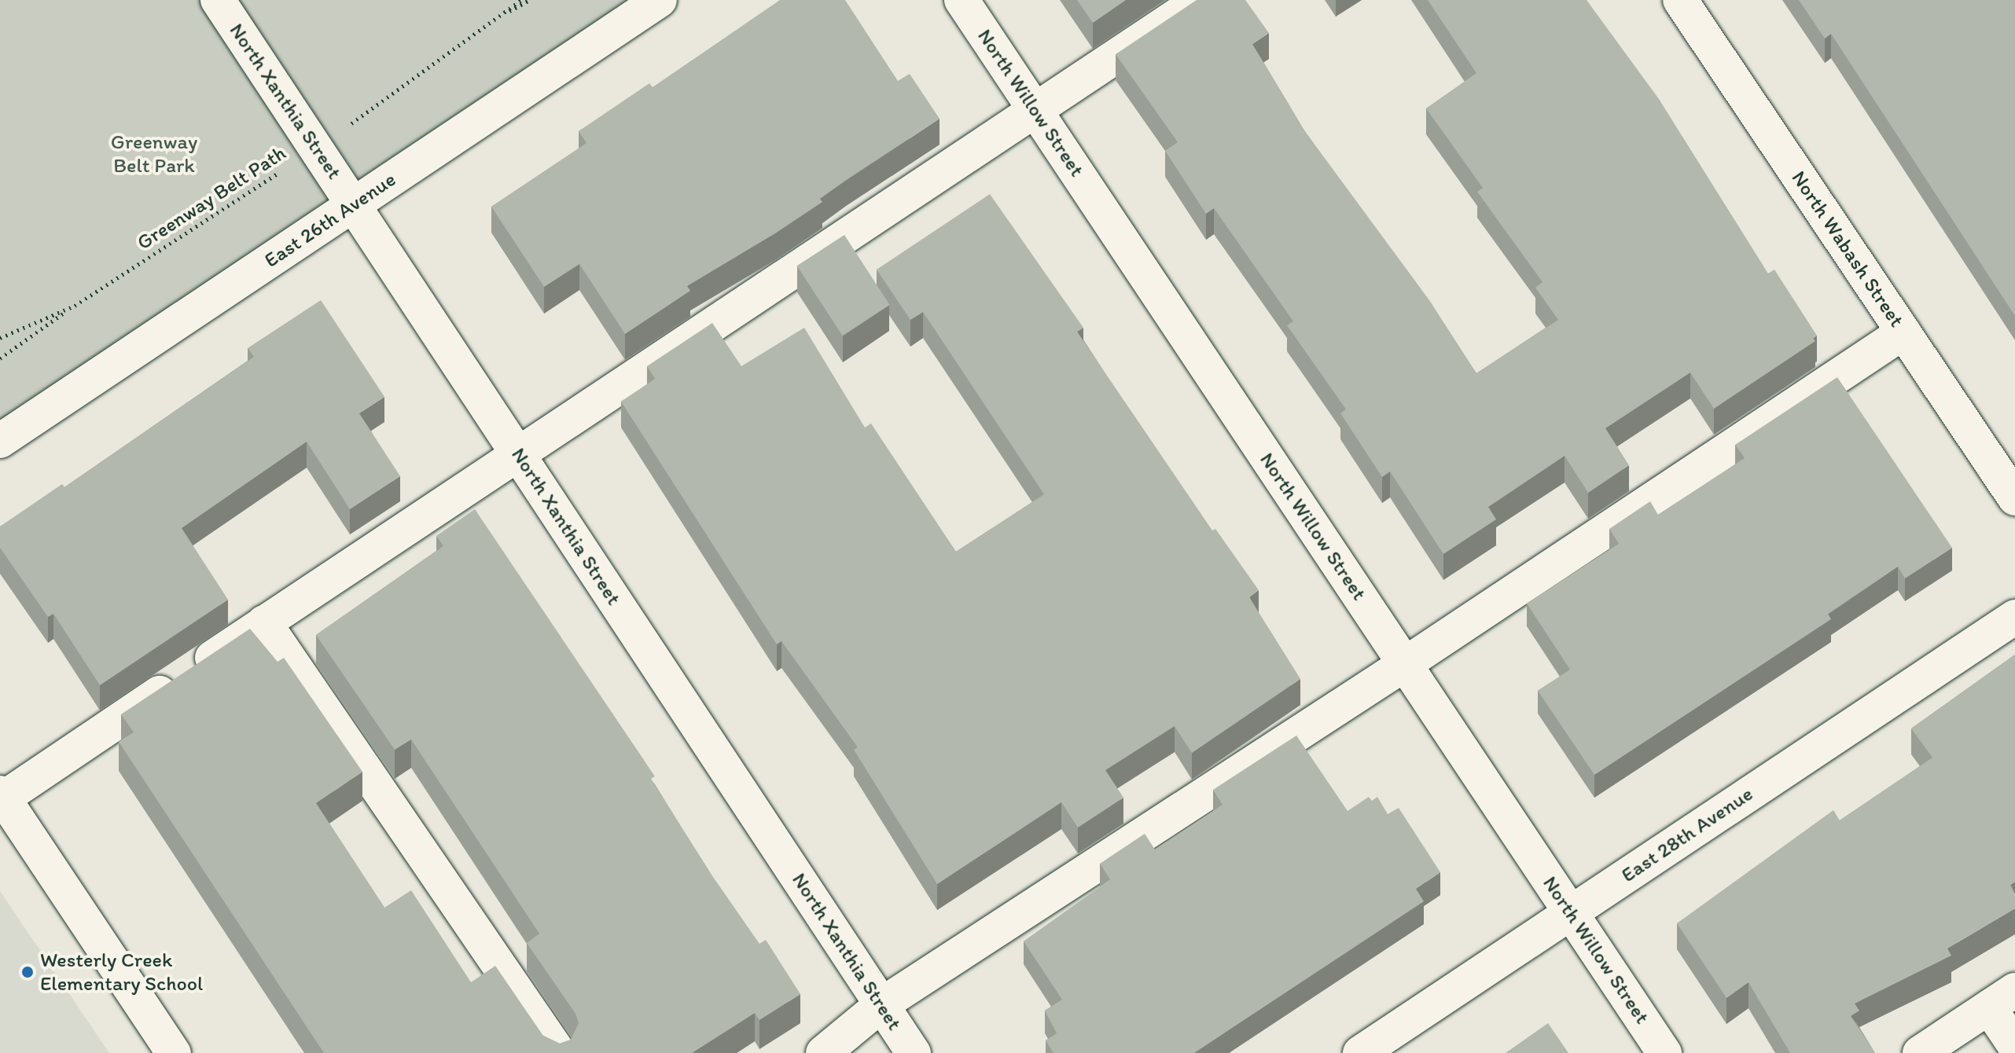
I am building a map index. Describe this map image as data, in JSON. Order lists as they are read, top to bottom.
{
  "streets": {
    "street": [
      "North Xanthia Street",
      "North Willow Street",
      "East 26th Avenue",
      "North Wabash Street",
      "East 28th Avenue"
    ],
    "path": ["Greenway Belt Path"]
  },
  "crossings": [
    ["North Xanthia Street", "Greenway Belt Path"],
    ["North Xanthia Street", "East 26th Avenue"],
    ["North Willow Street", "East 28th Avenue"]
  ],
  "parks": ["Greenway Belt Park"],
  "places": ["Westerly Creek Elementary School"]
}
